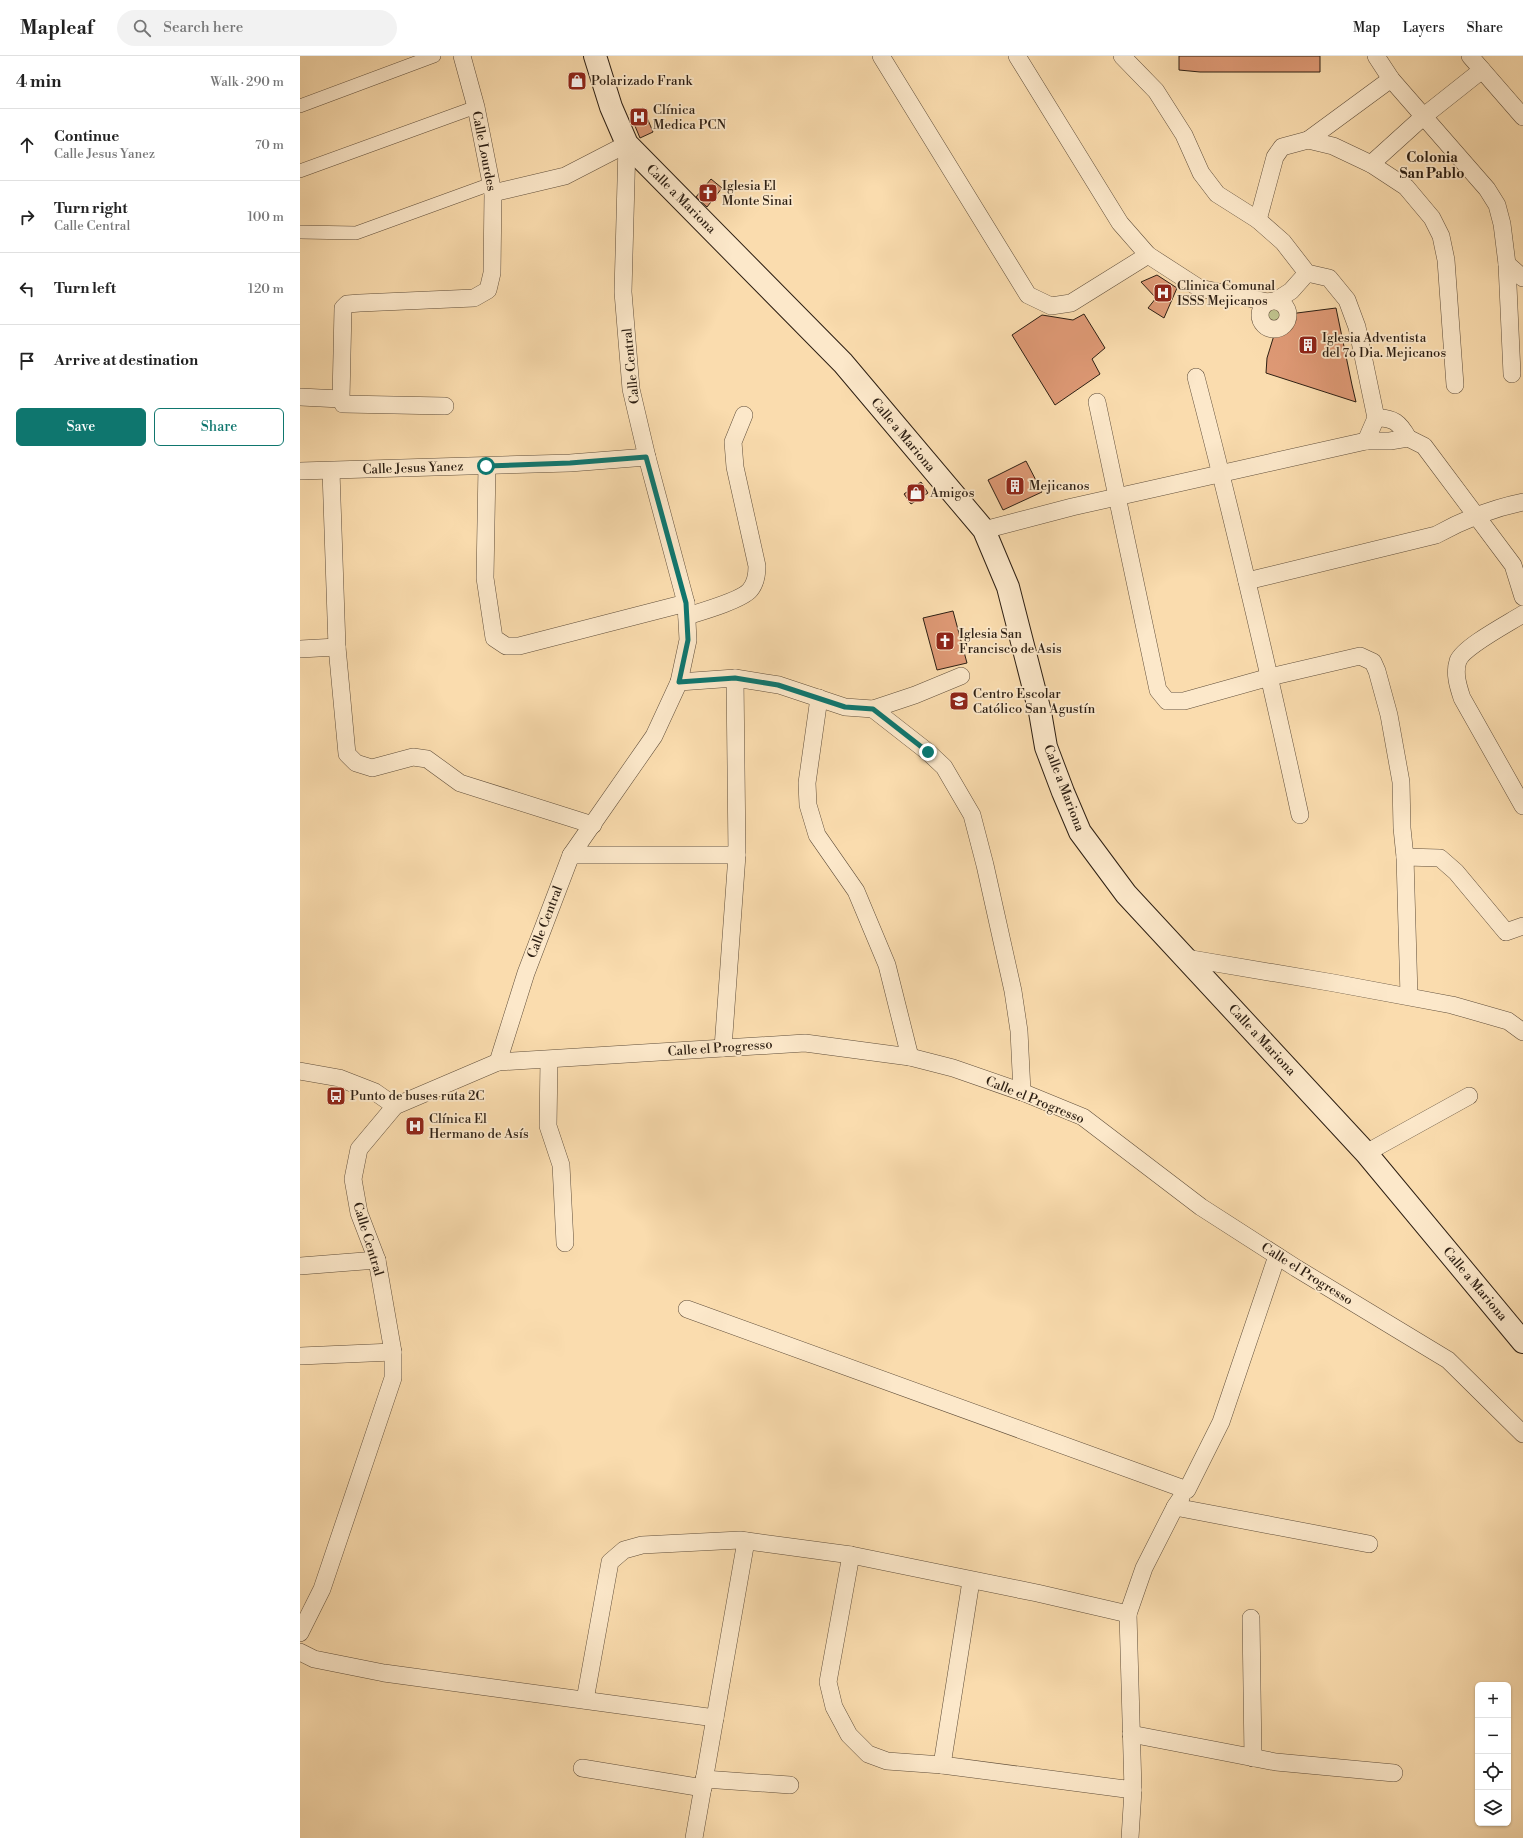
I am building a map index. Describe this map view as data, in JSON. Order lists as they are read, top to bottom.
{
  "streets": {
    "main road": ["Calle a Mariona"],
    "street": [
      "Calle Lourdes",
      "Calle Central",
      "Calle Jesus Yanez",
      "Calle el Progresso"
    ]
  },
  "crossings": [
    ["Calle a Mariona", "Calle Central"],
    ["Calle Central", "Calle Jesus Yanez"],
    ["Calle Central", "Calle el Progresso"]
  ],
  "districts": ["Colonia San Pablo"],
  "places": {
    "shop": ["Polarizado Frank", "Amigos"],
    "hospital": ["Clínica Medica PCN", "Clinica Comunal ISSS Mejicanos", "Clínica El Hermano de Asís"],
    "church": ["Iglesia El Monte Sinai", "Iglesia San Francisco de Asis"],
    "building": ["Iglesia Adventista del 7o Dia. Mejicanos", "Mejicanos"],
    "school or university": ["Centro Escolar Católico San Agustín"],
    "bus stop": ["Punto de buses ruta 2C"]
  },
  "page": {
    "header": "Mapleaf",
    "search": "Search here",
    "nav": ["Map", "Layers", "Share"],
    "heading": ["4 min", "Walk · 290 m"],
    "list": [
      ["Continue", "Calle Jesus Yanez", "70 m"],
      ["Turn right", "Calle Central", "100 m"],
      ["Turn left", "120 m"],
      "Arrive at destination"
    ],
    "buttons": ["Save", "Share"],
    "map_buttons": ["+", "−"]
  }
}
